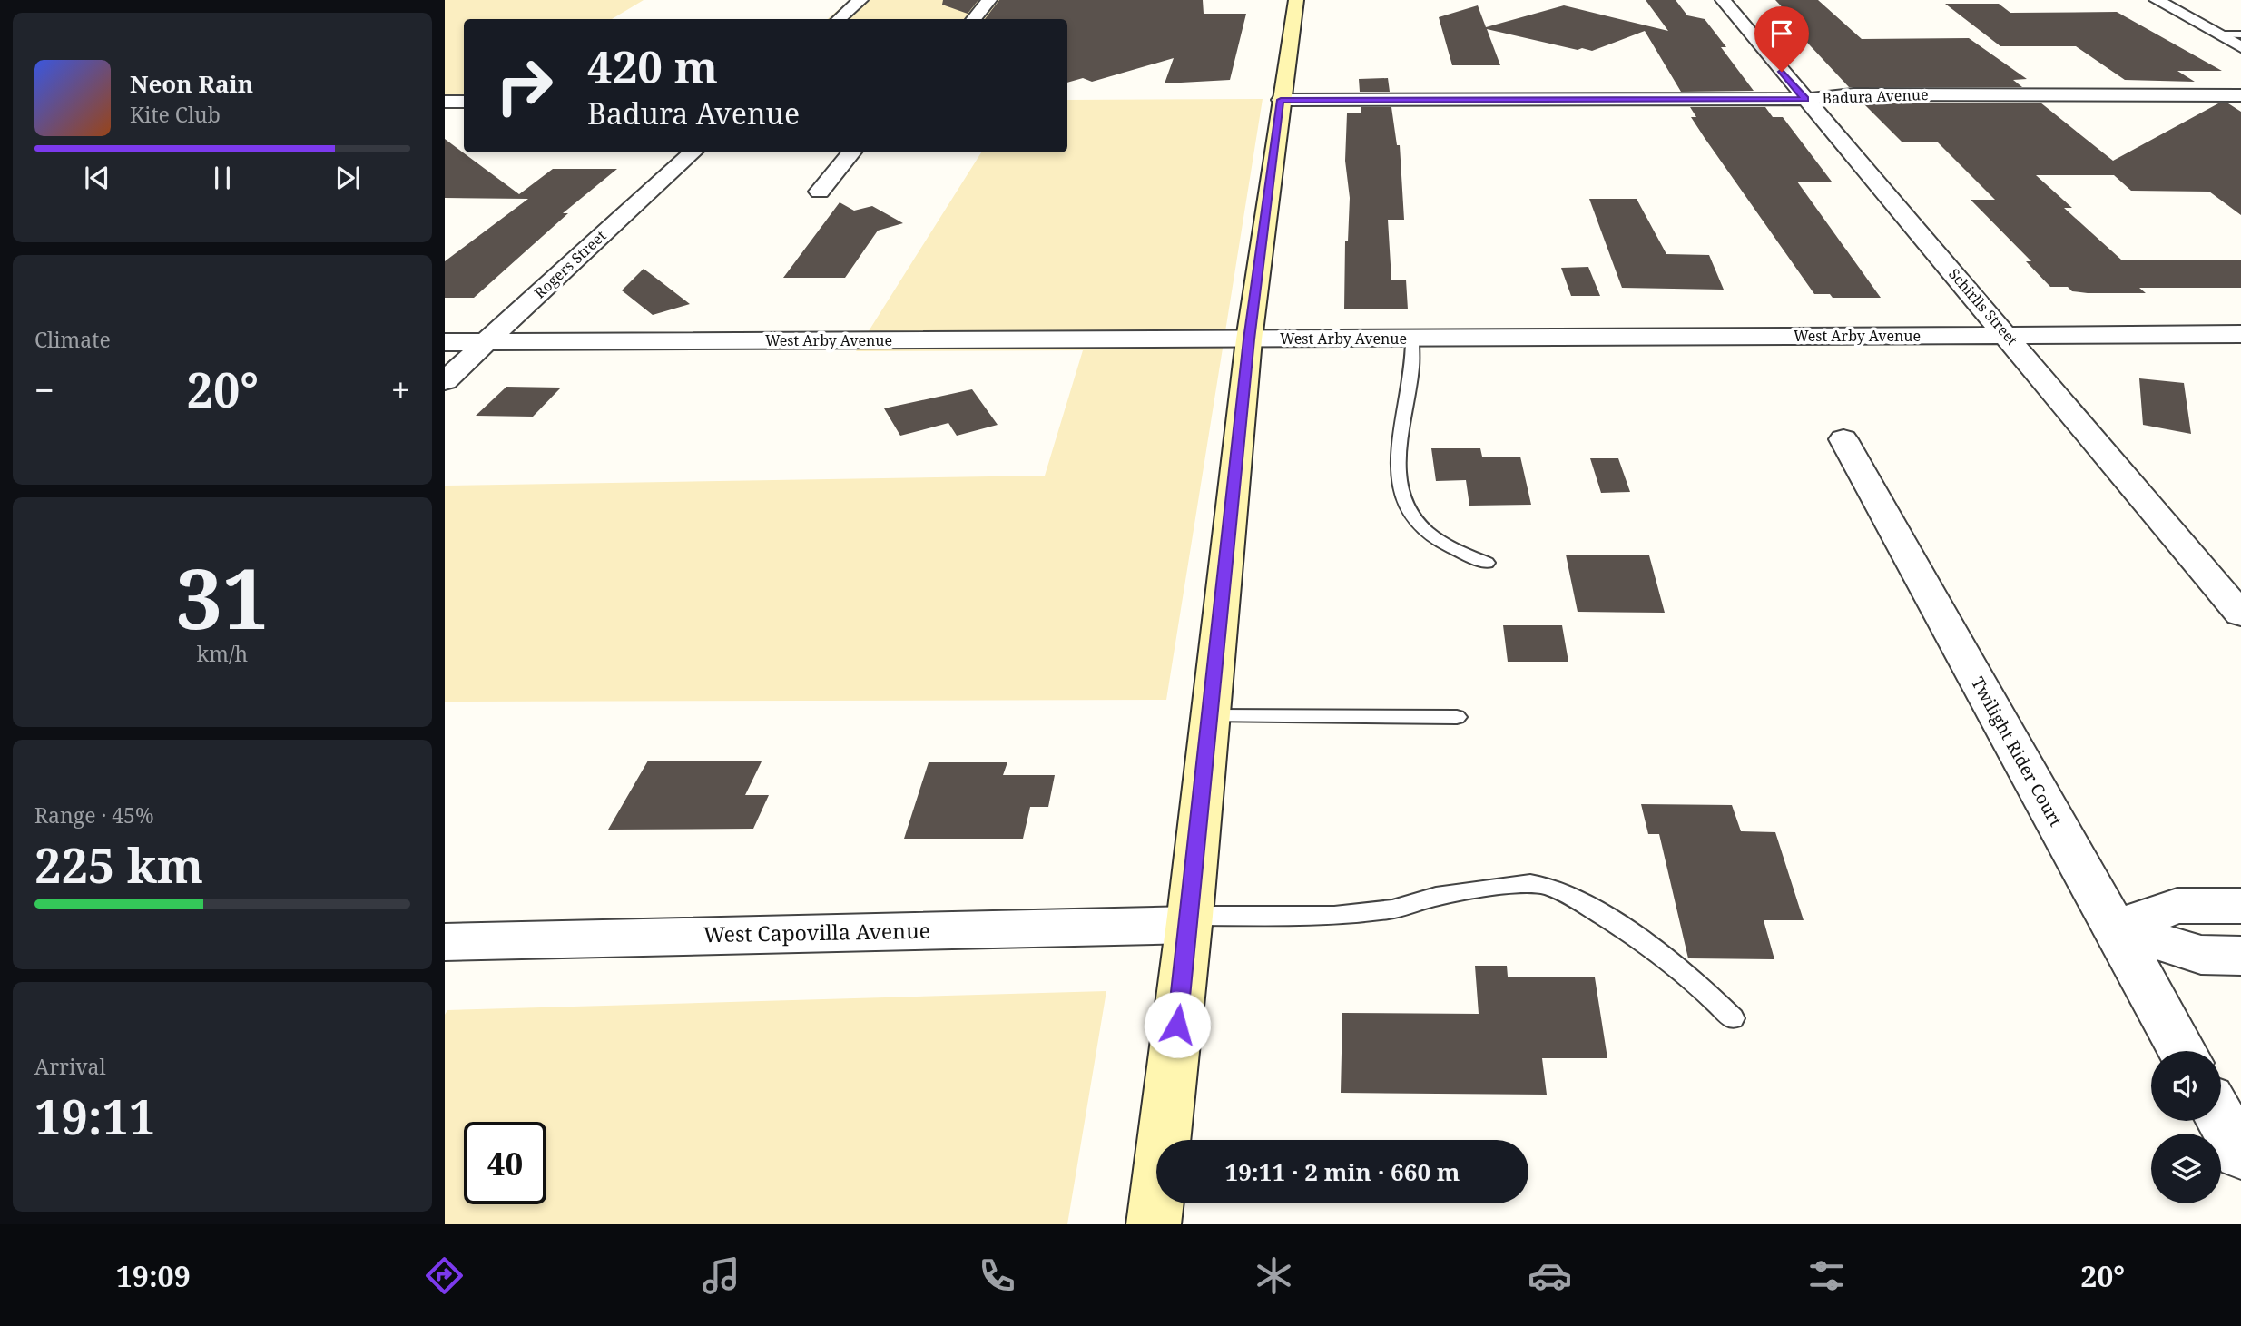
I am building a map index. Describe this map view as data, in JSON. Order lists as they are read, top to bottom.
{
  "streets": {
    "street": [
      "Badura Avenue",
      "Rogers Street",
      "Schirlls Street",
      "West Arby Avenue",
      "Twilight Rider Court",
      "West Capovilla Avenue"
    ]
  },
  "crossings": [
    ["Badura Avenue", "Schirlls Street"],
    ["Rogers Street", "West Arby Avenue"],
    ["Schirlls Street", "West Arby Avenue"]
  ],
  "page": {
    "turn": ["420 m", "Badura Avenue"],
    "song": ["Neon Rain", "Kite Club"],
    "tile": [
      "Climate",
      ["31", "km/h"],
      ["Range · 45%", "225 km"],
      ["Arrival", "19:11"]
    ],
    "heat": ["−", "20°", "+"],
    "limit": "40",
    "trip": "19:11 · 2 min · 660 m",
    "tabs": ["19:09", "20°"]
  }
}
